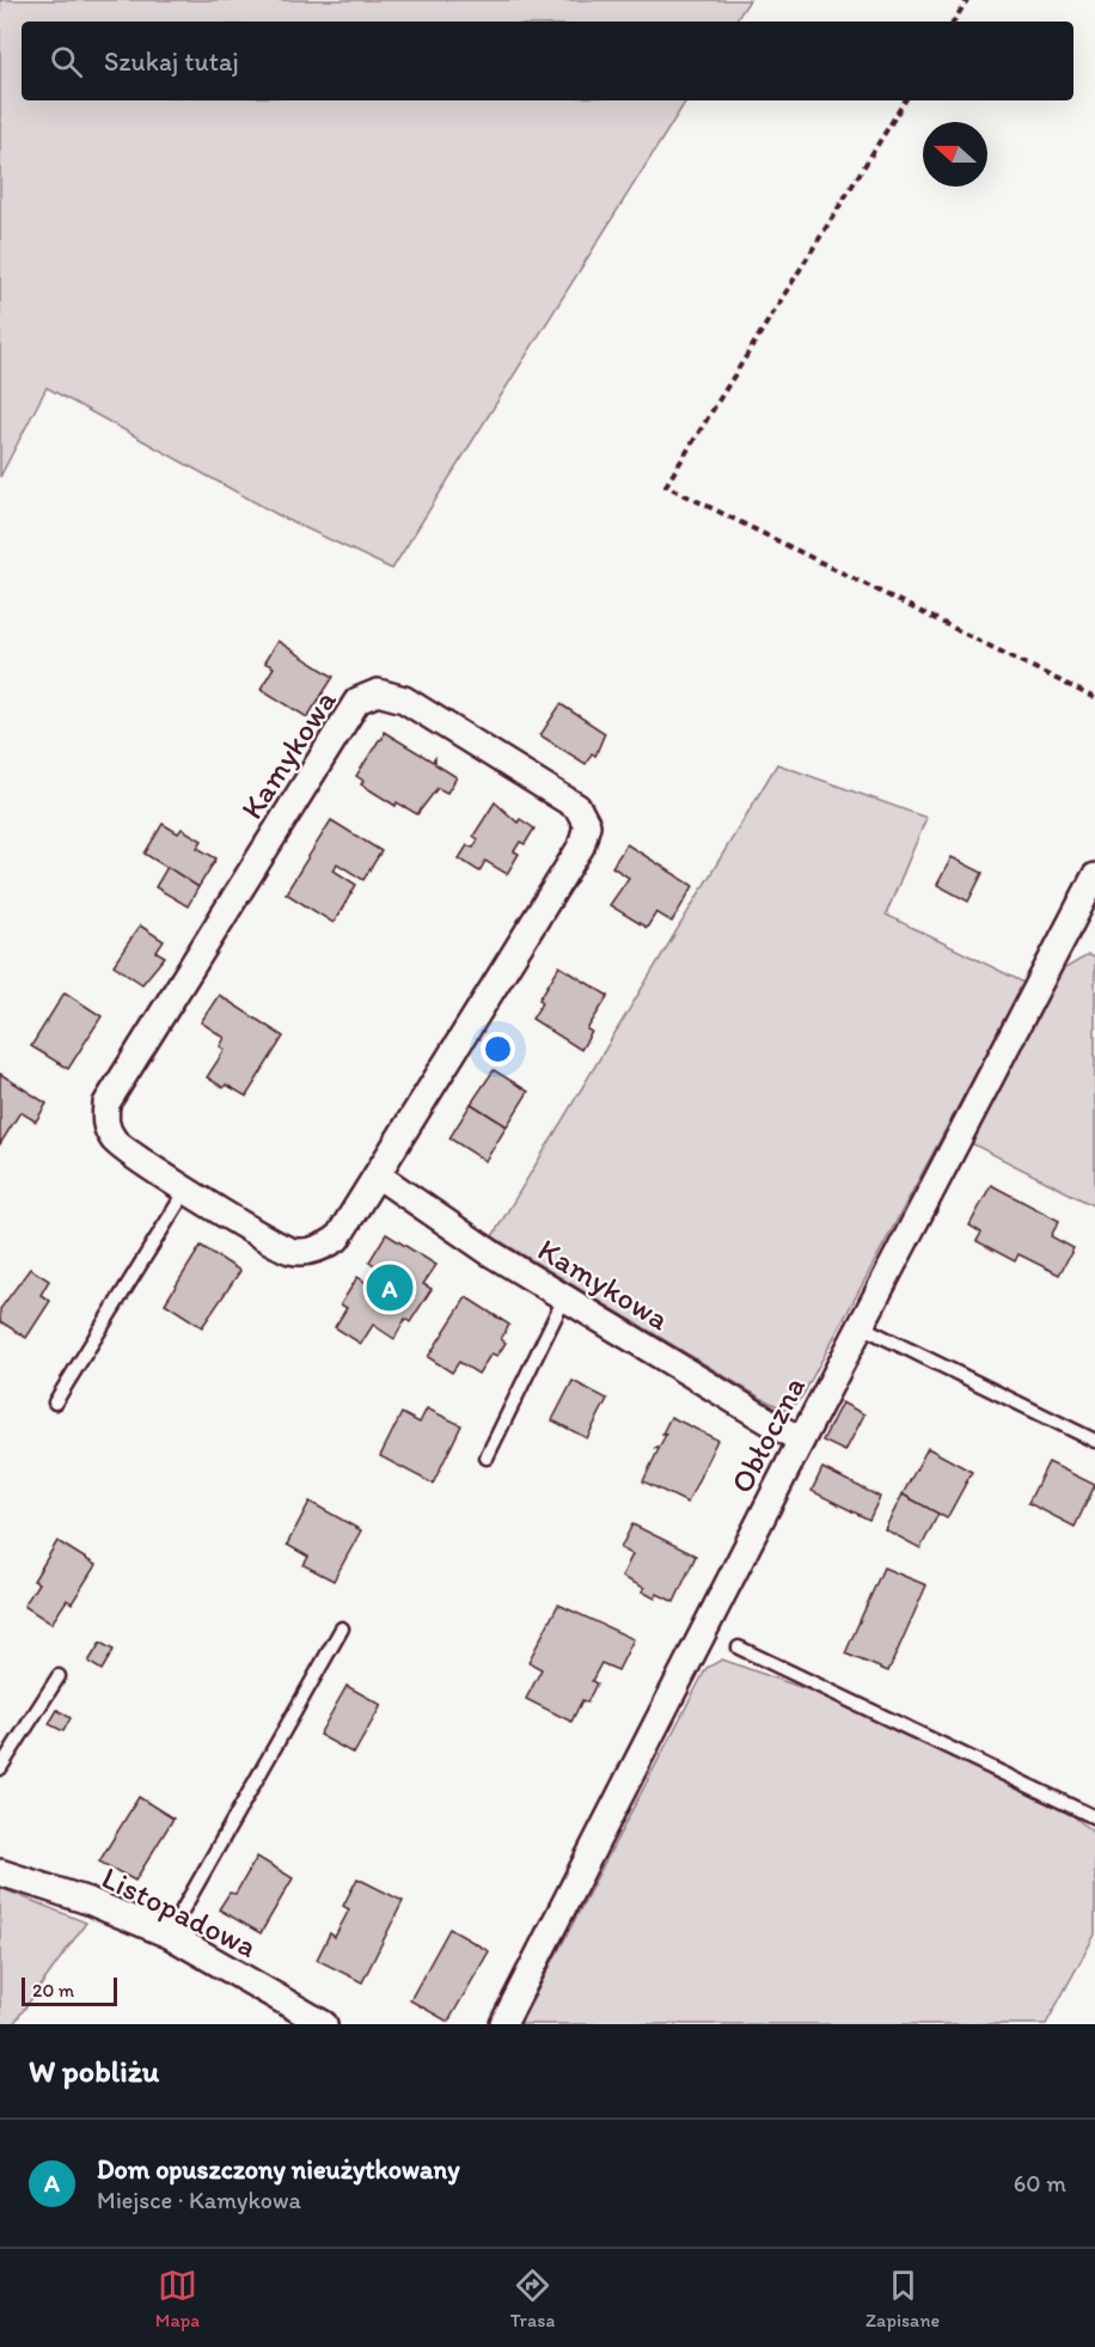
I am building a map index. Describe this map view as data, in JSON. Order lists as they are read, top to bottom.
{
  "streets": {
    "street": ["Kamykowa", "Obłoczna", "Listopadowa"]
  },
  "crossings": [
    ["Kamykowa", "Obłoczna"]
  ],
  "scale_bar": "20 m",
  "north": "left",
  "page": {
    "search": "Szukaj tutaj",
    "pins": "A",
    "scale": "20 m",
    "heading": "W pobliżu",
    "list": [
      {
        "mark": "A",
        "name": "Dom opuszczony nieużytkowany",
        "note": "Miejsce · Kamykowa",
        "value": "60 m"
      }
    ],
    "nav": ["Mapa", "Trasa", "Zapisane"]
  }
}
